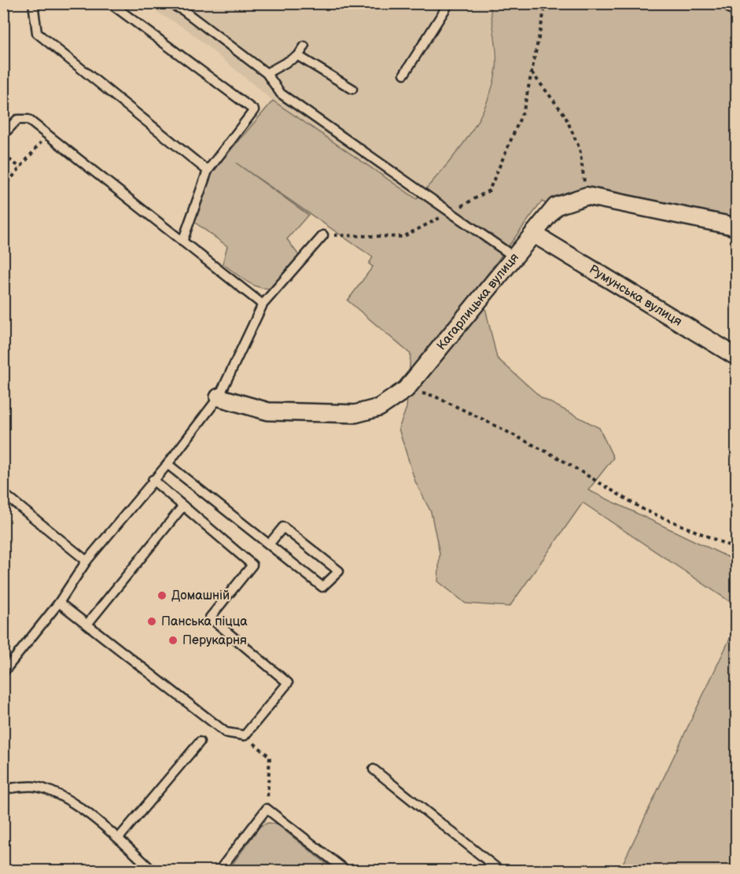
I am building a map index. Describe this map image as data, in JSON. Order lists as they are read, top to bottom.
{
  "streets": {
    "street": ["Румунська вулиця", "Кагарлицька вулиця"]
  },
  "crossings": [
    ["Румунська вулиця", "Кагарлицька вулиця"]
  ],
  "places": ["Домашній", "Панська пiцца", "Перукарня"]
}
